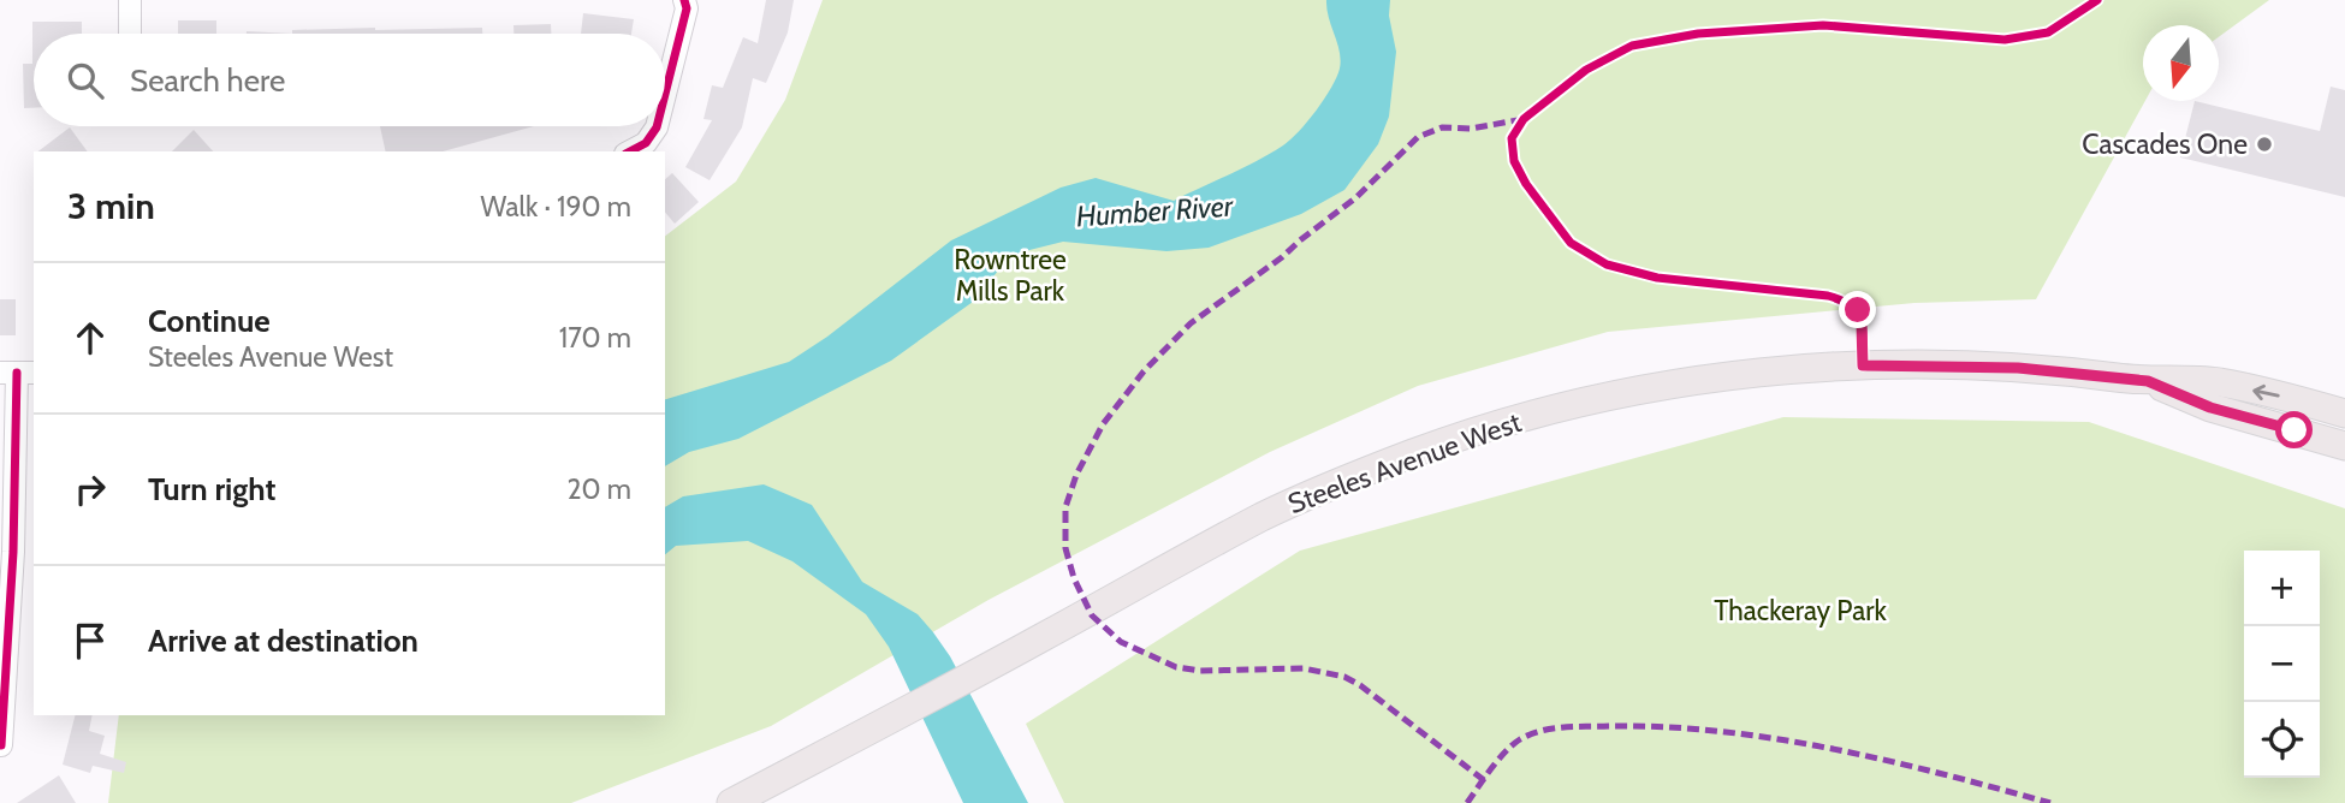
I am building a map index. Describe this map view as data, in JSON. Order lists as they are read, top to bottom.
{
  "streets": {
    "main road": ["Steeles Avenue West"]
  },
  "water": ["Humber River"],
  "parks": ["Rowntree Mills Park", "Thackeray Park"],
  "places": ["Cascades One"],
  "north": "bottom",
  "page": {
    "search": "Search here",
    "heading": ["3 min", "Walk · 190 m"],
    "list": [
      ["Continue", "Steeles Avenue West", "170 m"],
      ["Turn right", "20 m"],
      "Arrive at destination"
    ],
    "map_buttons": ["+", "−"]
  }
}
